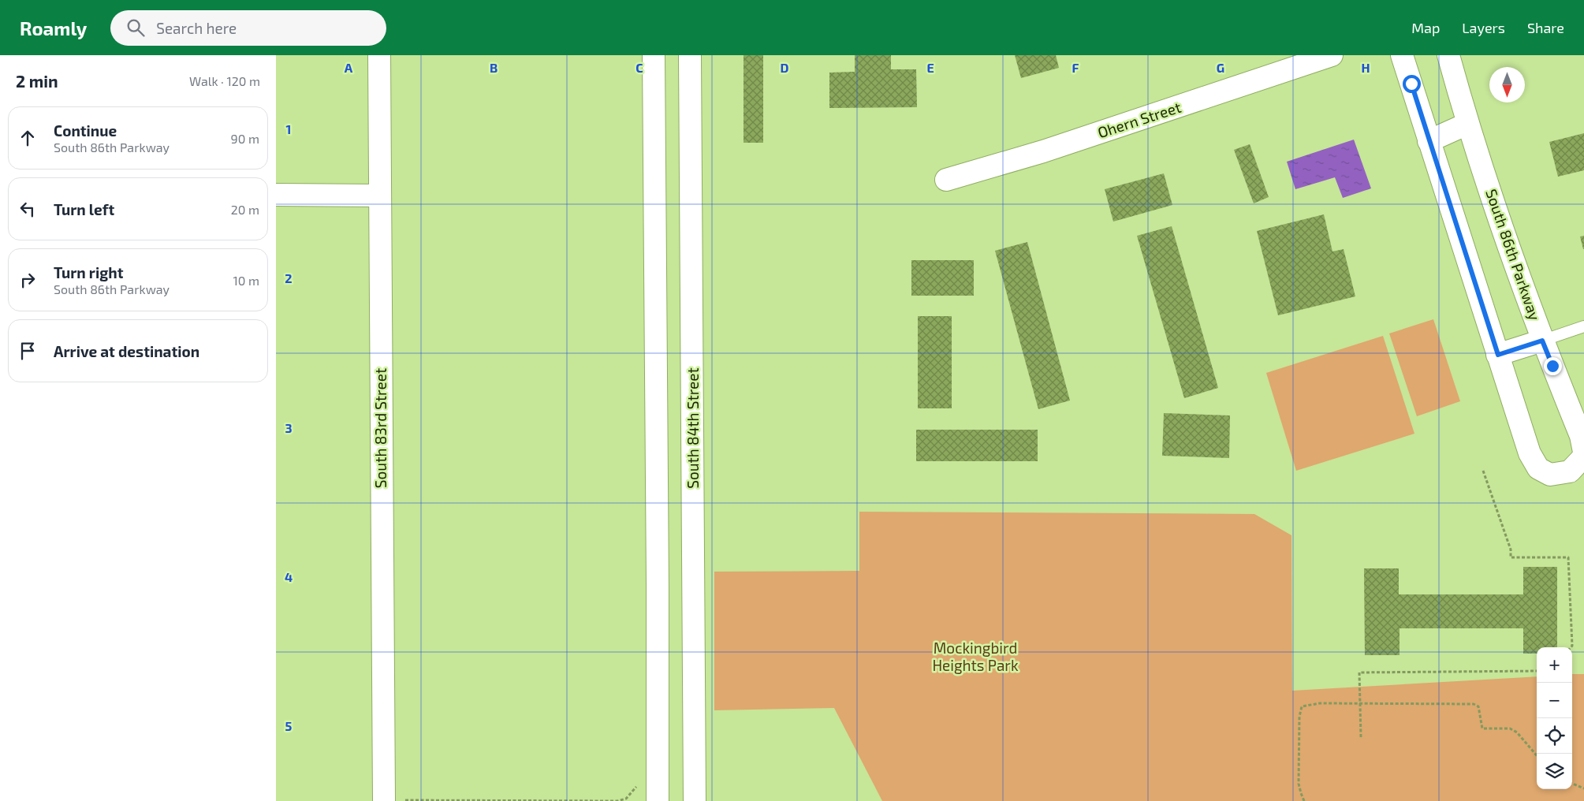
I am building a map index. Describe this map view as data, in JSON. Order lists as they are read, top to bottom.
{
  "streets": {
    "street": [
      "Ohern Street",
      "South 86th Parkway",
      "South 83rd Street",
      "South 84th Street"
    ]
  },
  "parks": ["Mockingbird Heights Park"],
  "north": "bottom",
  "page": {
    "header": "Roamly",
    "search": "Search here",
    "nav": ["Map", "Layers", "Share"],
    "heading": ["2 min", "Walk · 120 m"],
    "list": [
      ["Continue", "South 86th Parkway", "90 m"],
      ["Turn left", "20 m"],
      ["Turn right", "South 86th Parkway", "10 m"],
      "Arrive at destination"
    ],
    "map_buttons": ["+", "−"]
  },
  "grid": {
    "columns": [
      "A",
      "B",
      "C",
      "D",
      "E",
      "F",
      "G",
      "H"
    ],
    "rows": [
      "1",
      "2",
      "3",
      "4",
      "5"
    ]
  }
}
